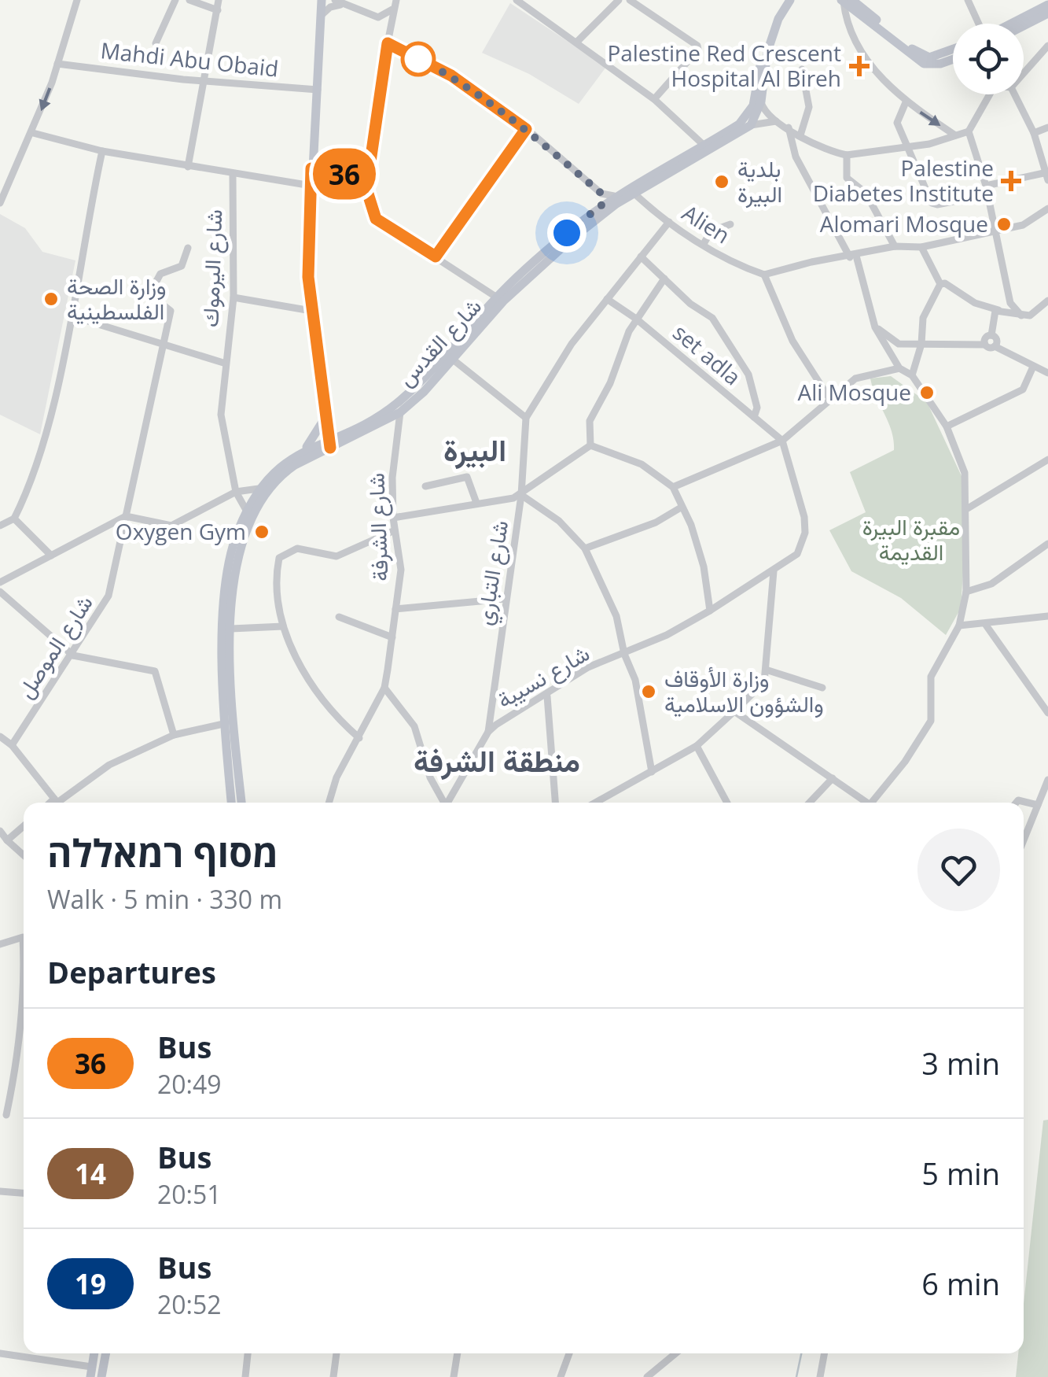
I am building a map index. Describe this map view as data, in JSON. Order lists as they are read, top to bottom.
{
  "streets": {
    "main road": ["شارع القدس"],
    "street": [
      "Mahdi Abu Obaid",
      "Alien",
      "شارع اليرموك",
      "set adla",
      "شارع الشرفة",
      "شارع التباري",
      "شارع الموصل",
      "شارع نسيبة"
    ]
  },
  "crossings": [
    ["Alien", "شارع القدس"],
    ["شارع اليرموك", "شارع القدس"],
    ["شارع اليرموك", "شارع الموصل"],
    ["شارع القدس", "شارع الشرفة"],
    ["شارع التباري", "شارع نسيبة"]
  ],
  "districts": ["البيرة", "منطقة الشرفة"],
  "parks": ["مقبرة البيرة القديمة"],
  "places": {
    "health": ["Palestine Red Crescent Hospital Al Bireh", "Palestine Diabetes Institute"],
    "other": [
      "بلدية البيرة",
      "Alomari Mosque",
      "وزارة الصحة الفلسطينية",
      "Ali Mosque",
      "Oxygen Gym",
      "وزارة الأوقاف والشؤون الاسلامية"
    ]
  },
  "lines": ["bus line 36"],
  "page": {
    "on_map": "36",
    "heading": [
      ["מסוף רמאללה", "Walk · 5 min · 330 m"],
      "Departures"
    ],
    "list": [
      {
        "mark": "36",
        "name": "Bus",
        "note": "20:49",
        "value": "3 min"
      },
      {
        "mark": "14",
        "name": "Bus",
        "note": "20:51",
        "value": "5 min"
      },
      {
        "mark": "19",
        "name": "Bus",
        "note": "20:52",
        "value": "6 min"
      }
    ]
  }
}
